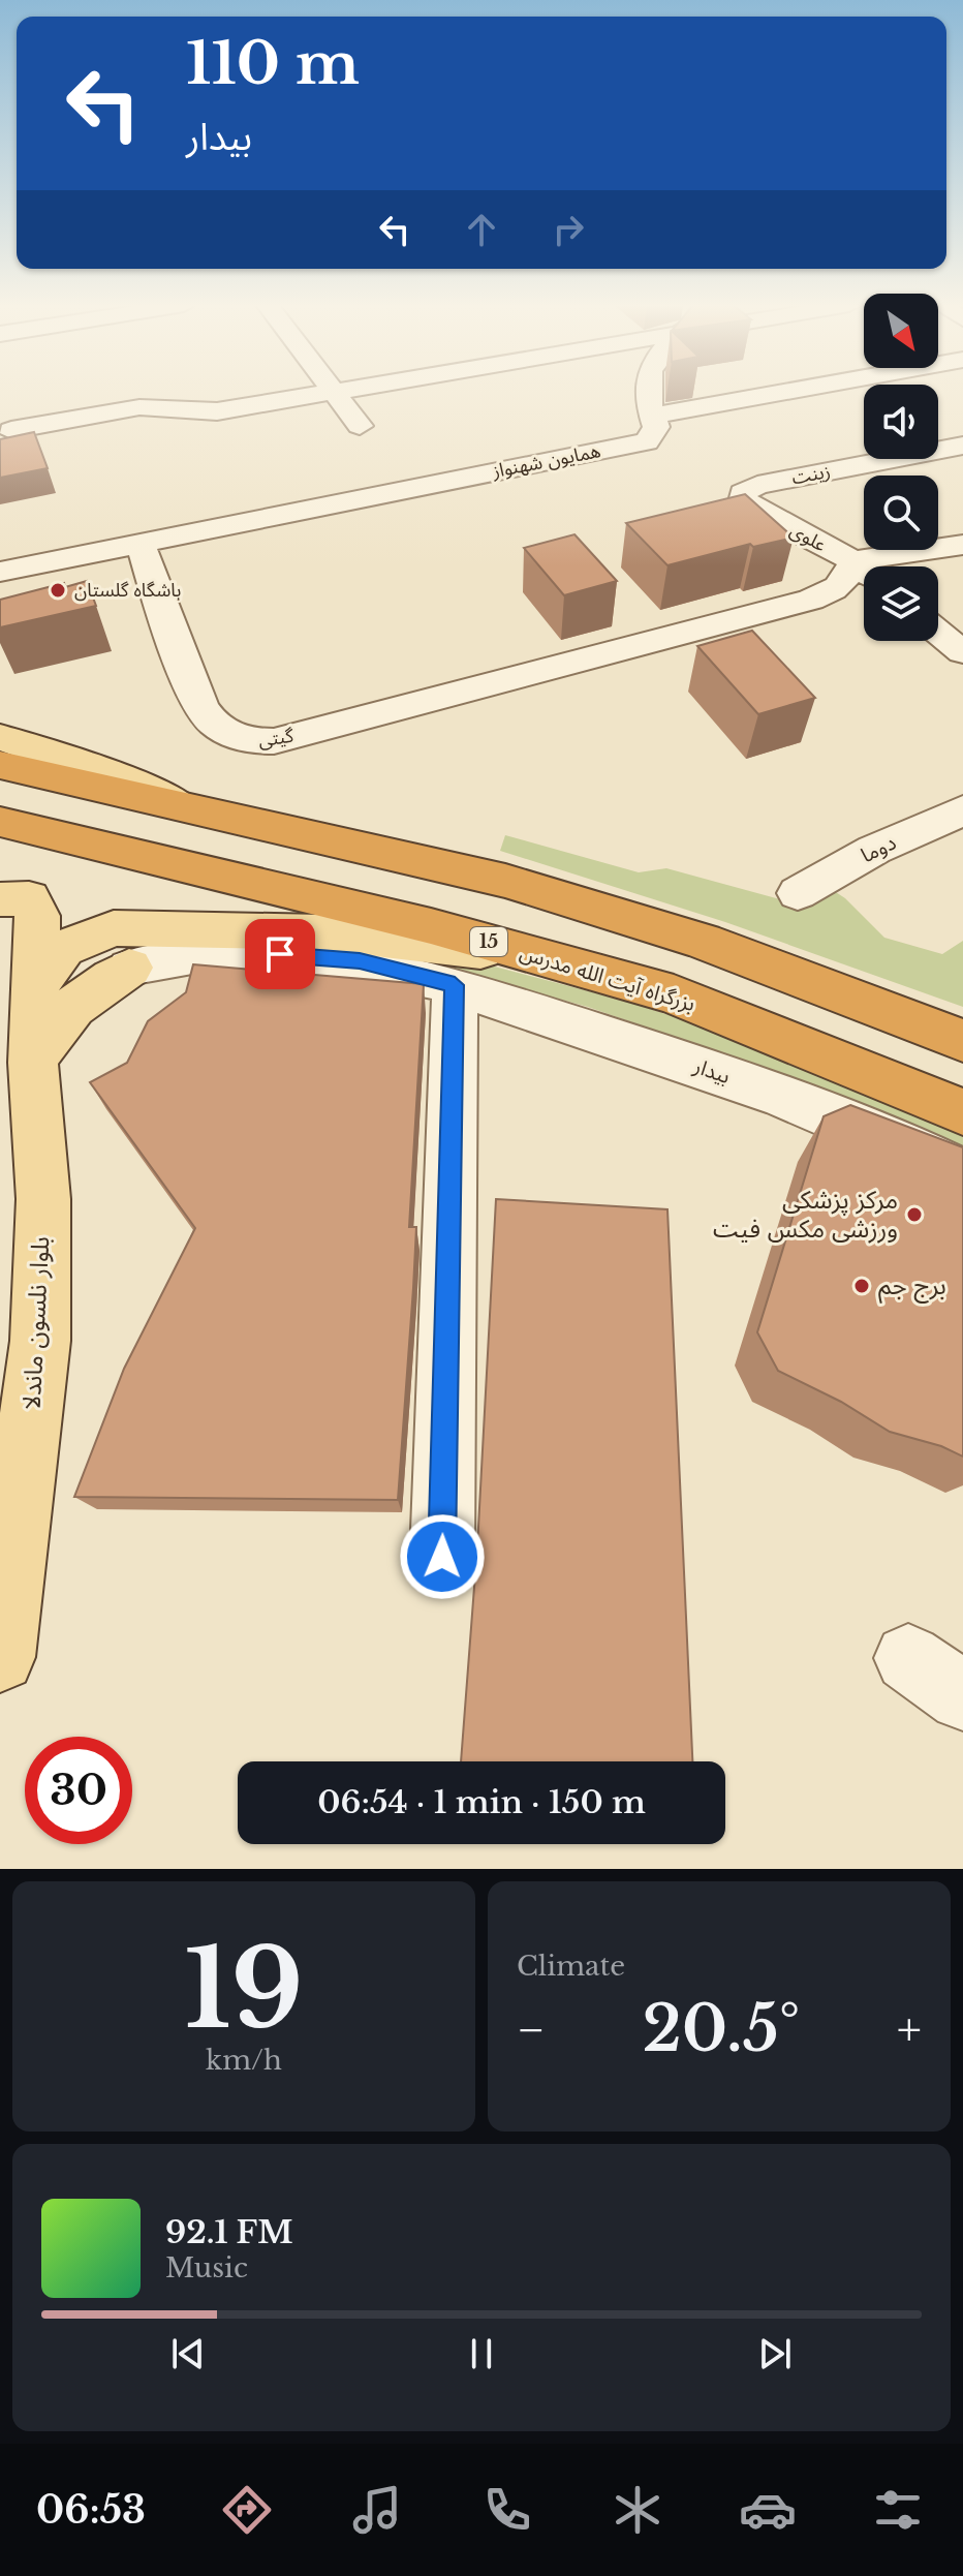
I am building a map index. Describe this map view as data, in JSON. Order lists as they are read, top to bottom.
{
  "streets": {
    "highway": ["15", "بزرگراه آیت الله مدرس"],
    "main road": ["بلوار نلسون ماندلا"],
    "street": [
      "همایون شهنواز",
      "زینت",
      "علوی",
      "گیتی",
      "دوما",
      "بیدار"
    ]
  },
  "crossings": [
    ["همایون شهنواز", "گیتی"],
    ["زینت", "علوی"],
    ["علوی", "گیتی"]
  ],
  "places": ["باشگاه گلستان", "مرکز پزشکی ورزشی مکس فیت", "برج جم"],
  "north": "bottom right",
  "page": {
    "turn": ["110 m", "بیدار"],
    "limit": "30",
    "trip": "06:54 · 1 min · 150 m",
    "tile": [
      ["19", "km/h"],
      "Climate"
    ],
    "heat": ["−", "20.5°", "+"],
    "song": ["92.1 FM", "Music"],
    "tabs": "06:53"
  }
}
